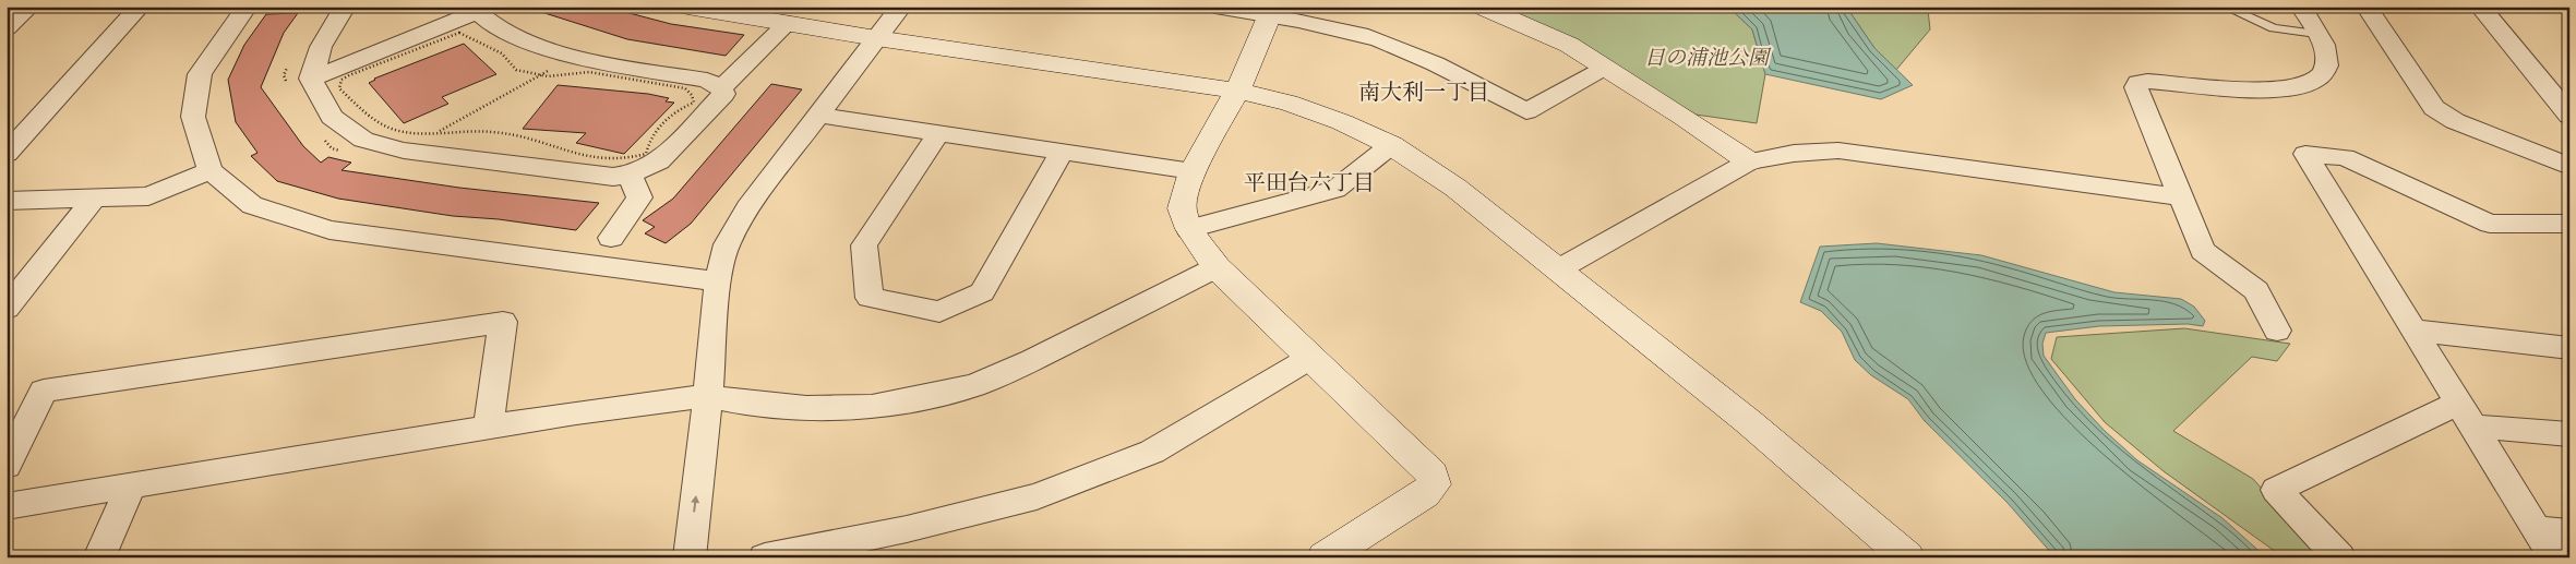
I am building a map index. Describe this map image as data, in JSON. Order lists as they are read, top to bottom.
{
  "districts": ["南大利一丁目", "平田台六丁目"],
  "parks": ["日の浦池公園"]
}
